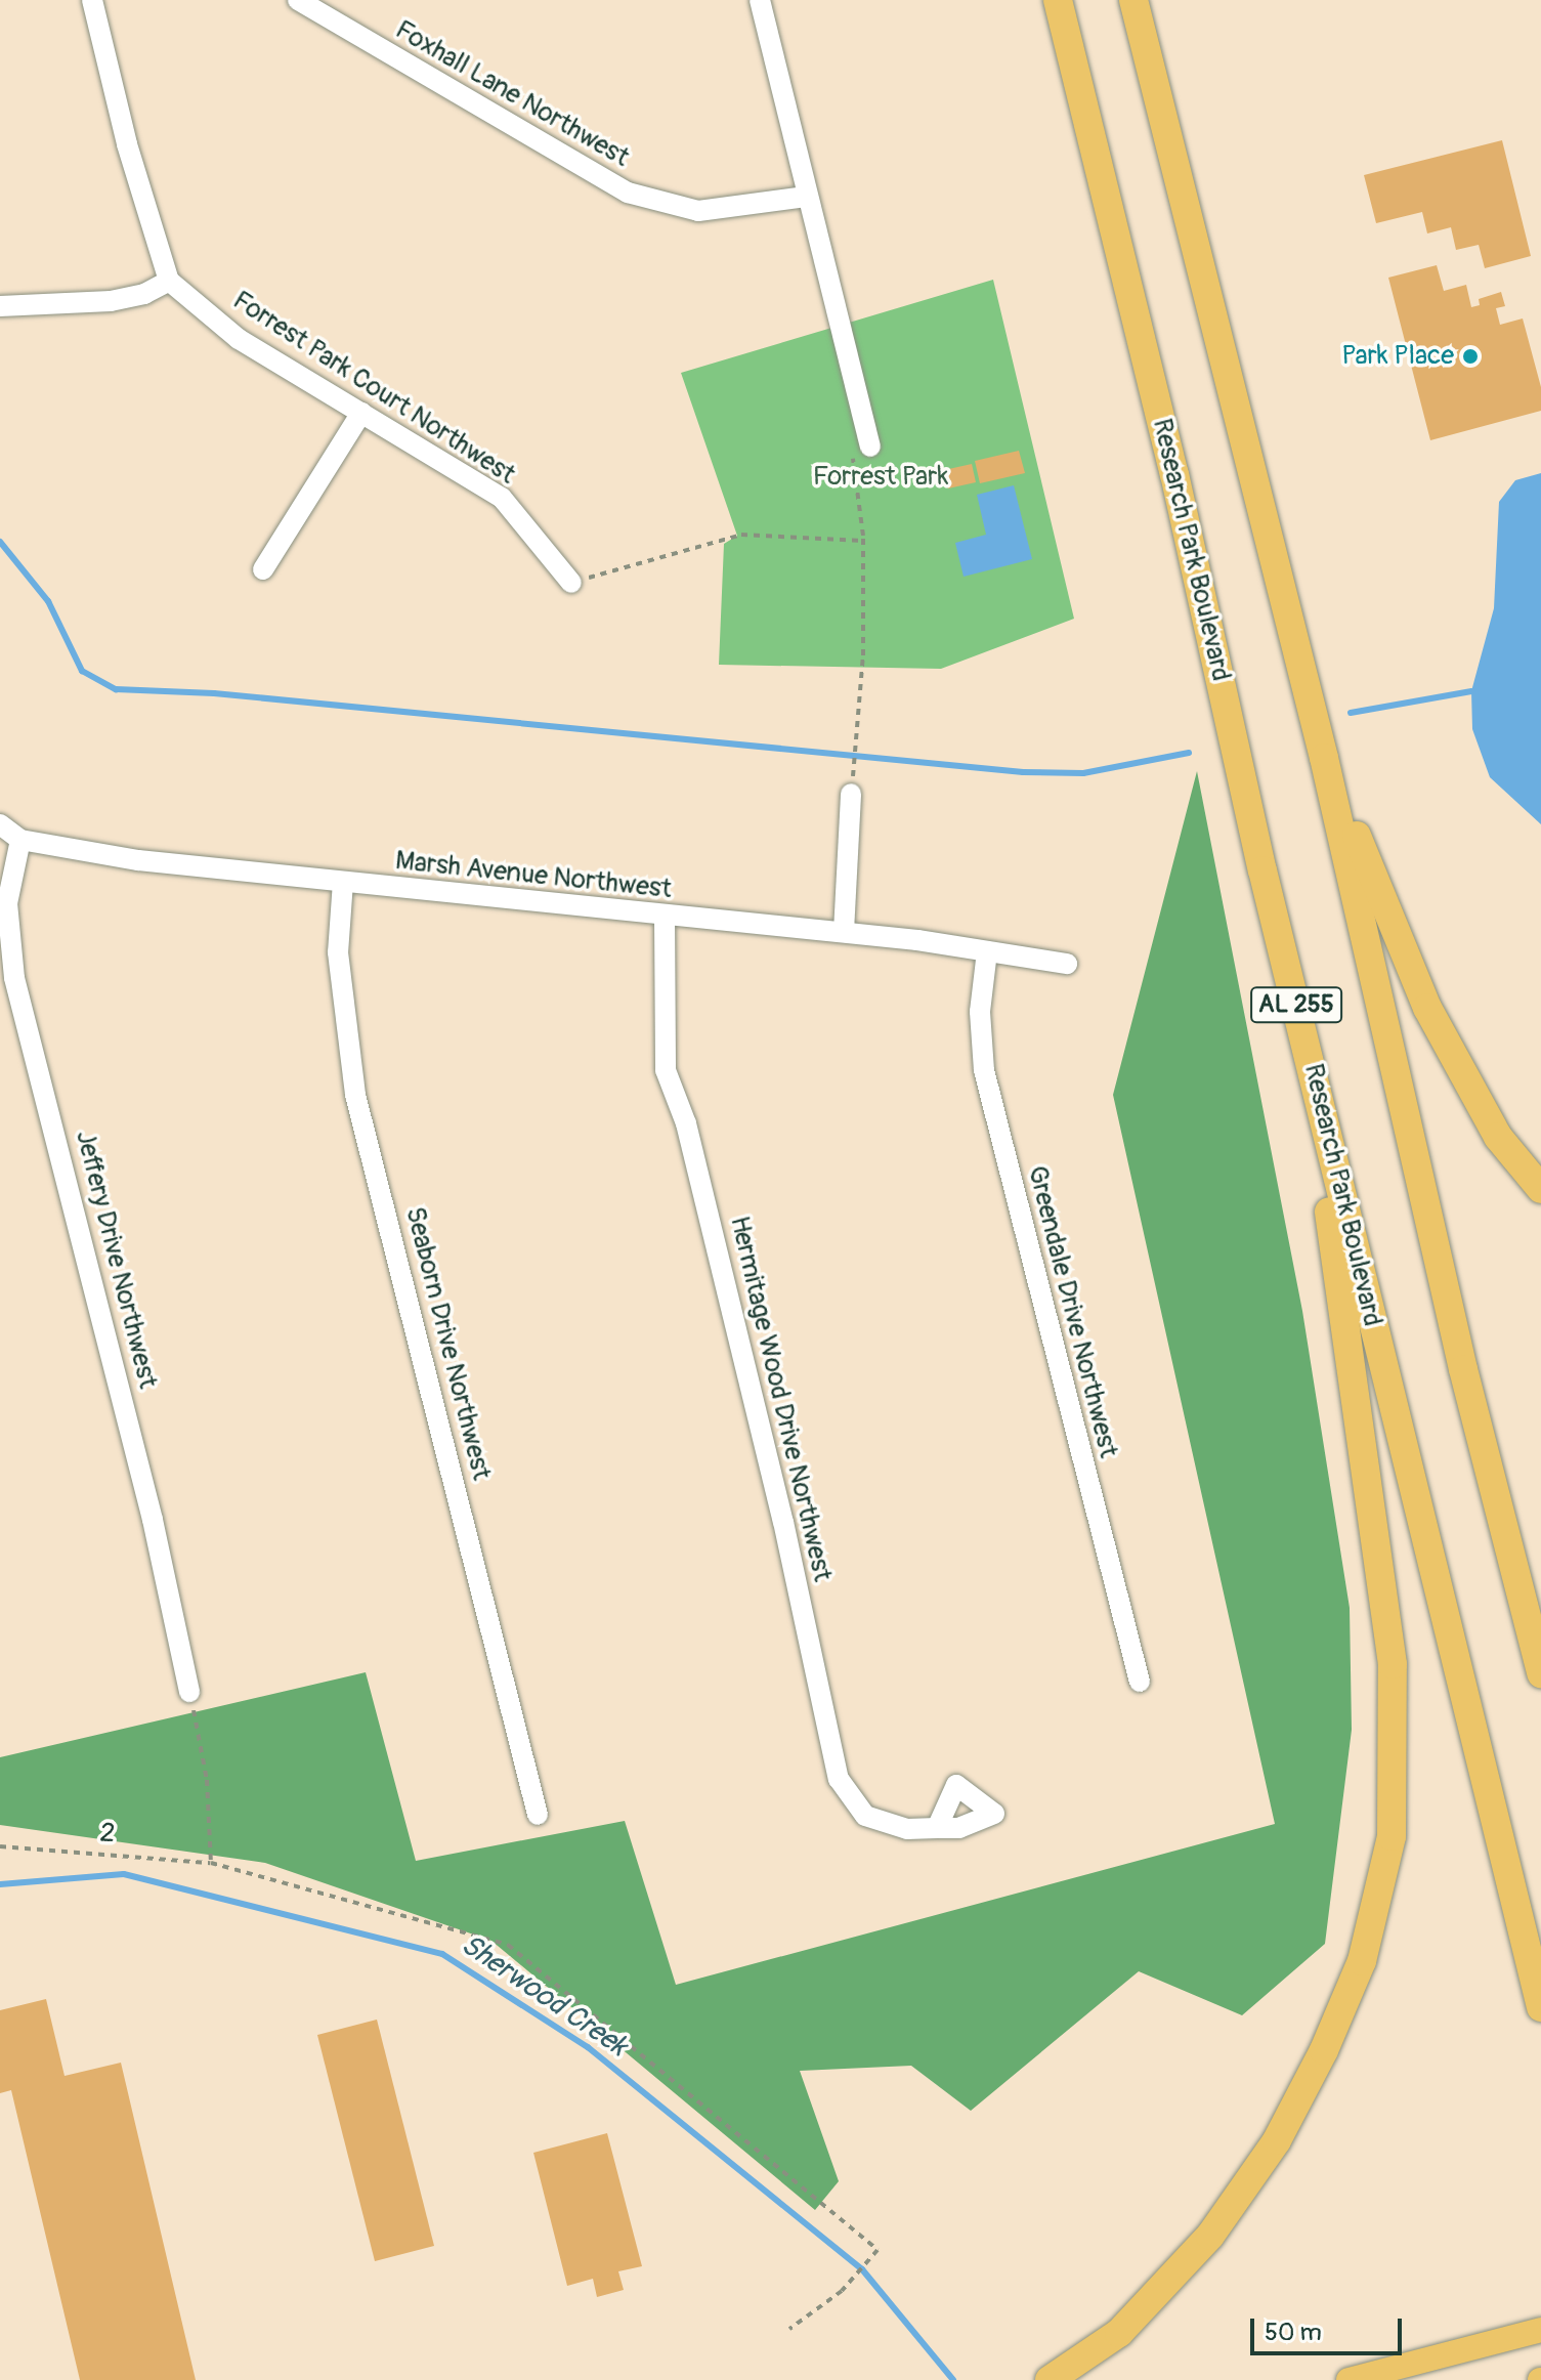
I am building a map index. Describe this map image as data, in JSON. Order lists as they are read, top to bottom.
{
  "streets": {
    "highway": ["Research Park Boulevard", "AL 255"],
    "street": [
      "Foxhall Lane Northwest",
      "Forrest Park Court Northwest",
      "Marsh Avenue Northwest",
      "Jeffery Drive Northwest",
      "Greendale Drive Northwest",
      "Seaborn Drive Northwest",
      "Hermitage Wood Drive Northwest"
    ],
    "path": ["2"]
  },
  "crossings": [
    ["Marsh Avenue Northwest", "Jeffery Drive Northwest"],
    ["Marsh Avenue Northwest", "Greendale Drive Northwest"],
    ["Marsh Avenue Northwest", "Seaborn Drive Northwest"],
    ["Marsh Avenue Northwest", "Hermitage Wood Drive Northwest"]
  ],
  "water": ["Sherwood Creek"],
  "parks": ["Forrest Park"],
  "places": ["Park Place"],
  "scale_bar": "50 m"
}
